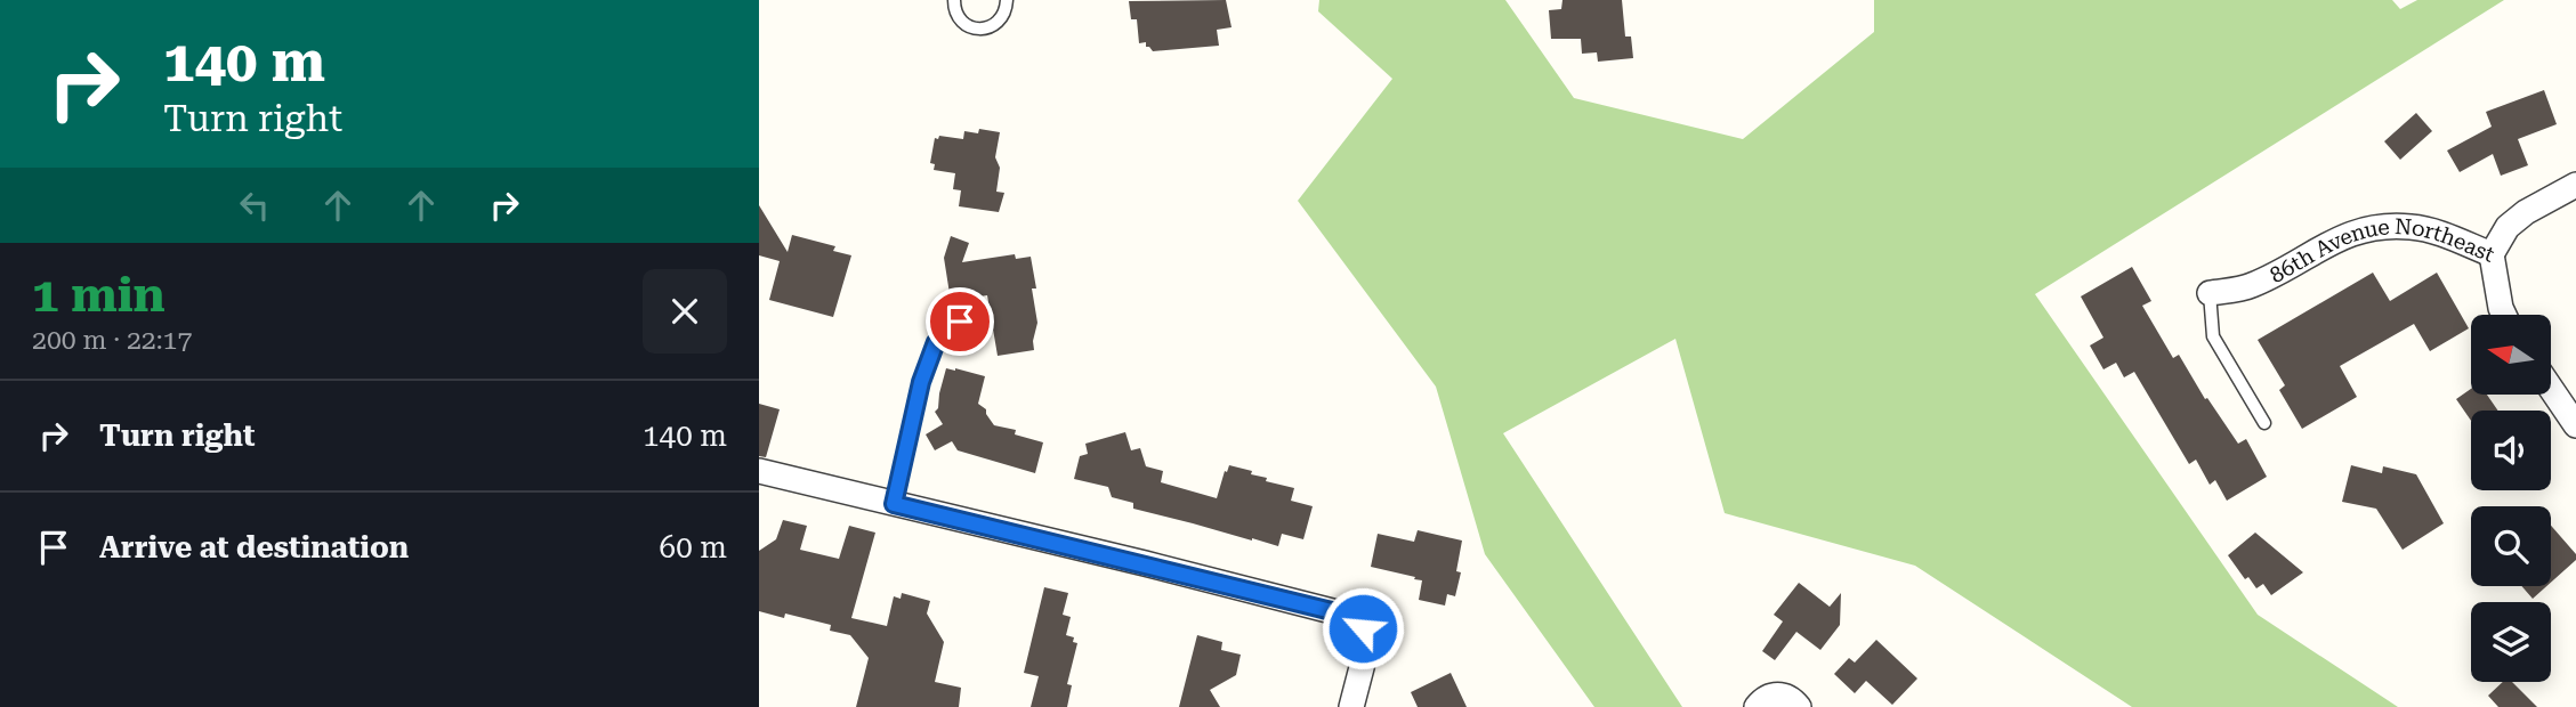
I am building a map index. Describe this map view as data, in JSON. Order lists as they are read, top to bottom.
{
  "streets": {
    "street": ["86th Avenue Northeast"]
  },
  "north": "left",
  "page": {
    "turn": ["140 m", "Turn right"],
    "heading": ["1 min", "200 m · 22:17"],
    "list": [
      {
        "name": "Turn right",
        "value": "140 m"
      },
      {
        "name": "Arrive at destination",
        "value": "60 m"
      }
    ]
  }
}
